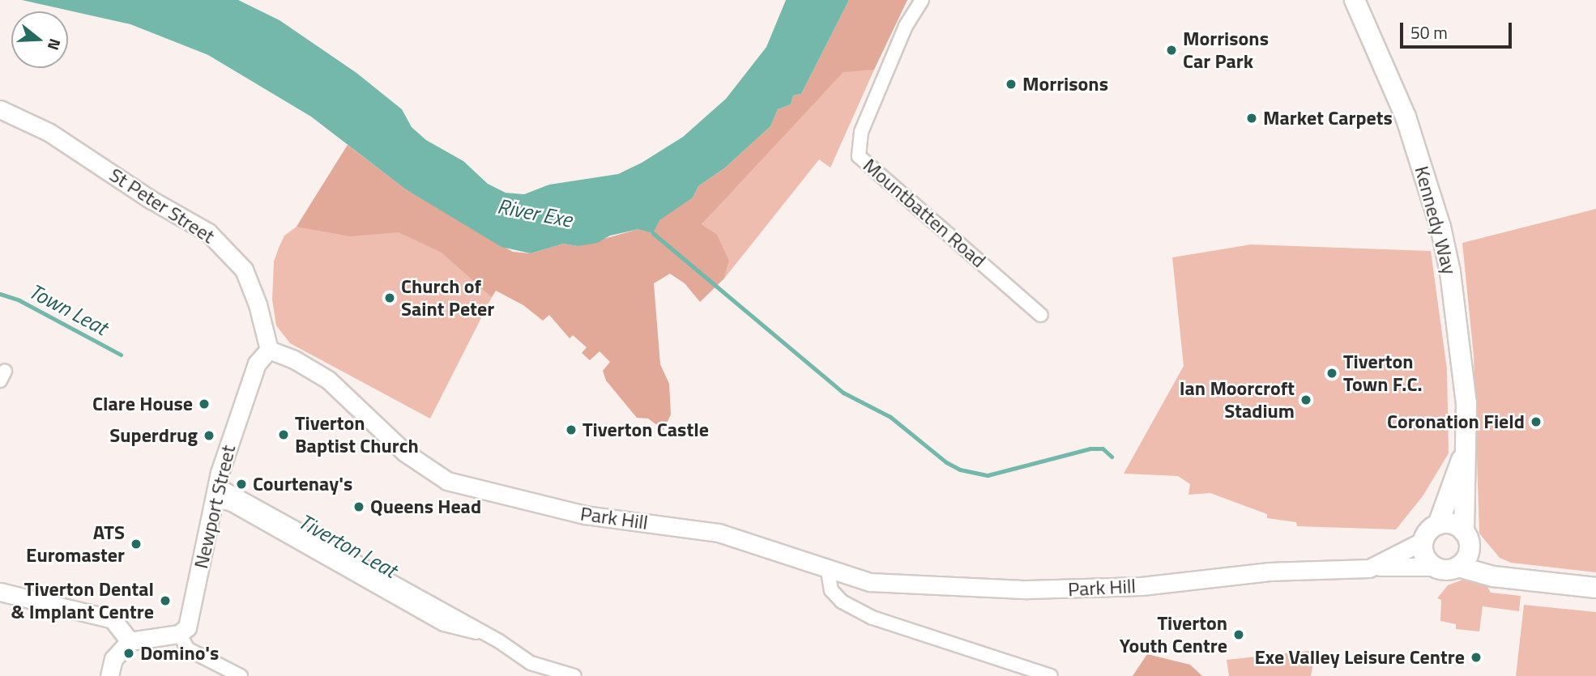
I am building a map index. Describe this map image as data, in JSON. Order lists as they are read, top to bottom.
{
  "streets": {
    "main road": ["Kennedy Way"],
    "street": [
      "St Peter Street",
      "Mountbatten Road",
      "Newport Street",
      "Park Hill"
    ]
  },
  "crossings": [
    ["St Peter Street", "Newport Street"],
    ["St Peter Street", "Park Hill"],
    ["Kennedy Way", "Park Hill"],
    ["Newport Street", "Park Hill"]
  ],
  "water": ["River Exe", "Town Leat", "Tiverton Leat"],
  "places": [
    "Morrisons Car Park",
    "Morrisons",
    "Market Carpets",
    "Church of Saint Peter",
    "Tiverton Town F.C.",
    "Ian Moorcroft Stadium",
    "Clare House",
    "Coronation Field",
    "Tiverton Castle",
    "Tiverton Baptist Church",
    "Superdrug",
    "Courtenay's",
    "Queens Head",
    "ATS Euromaster",
    "Tiverton Dental & Implant Centre",
    "Tiverton Youth Centre",
    "Domino's",
    "Exe Valley Leisure Centre"
  ],
  "scale_bar": "50 m",
  "north": "right"
}
